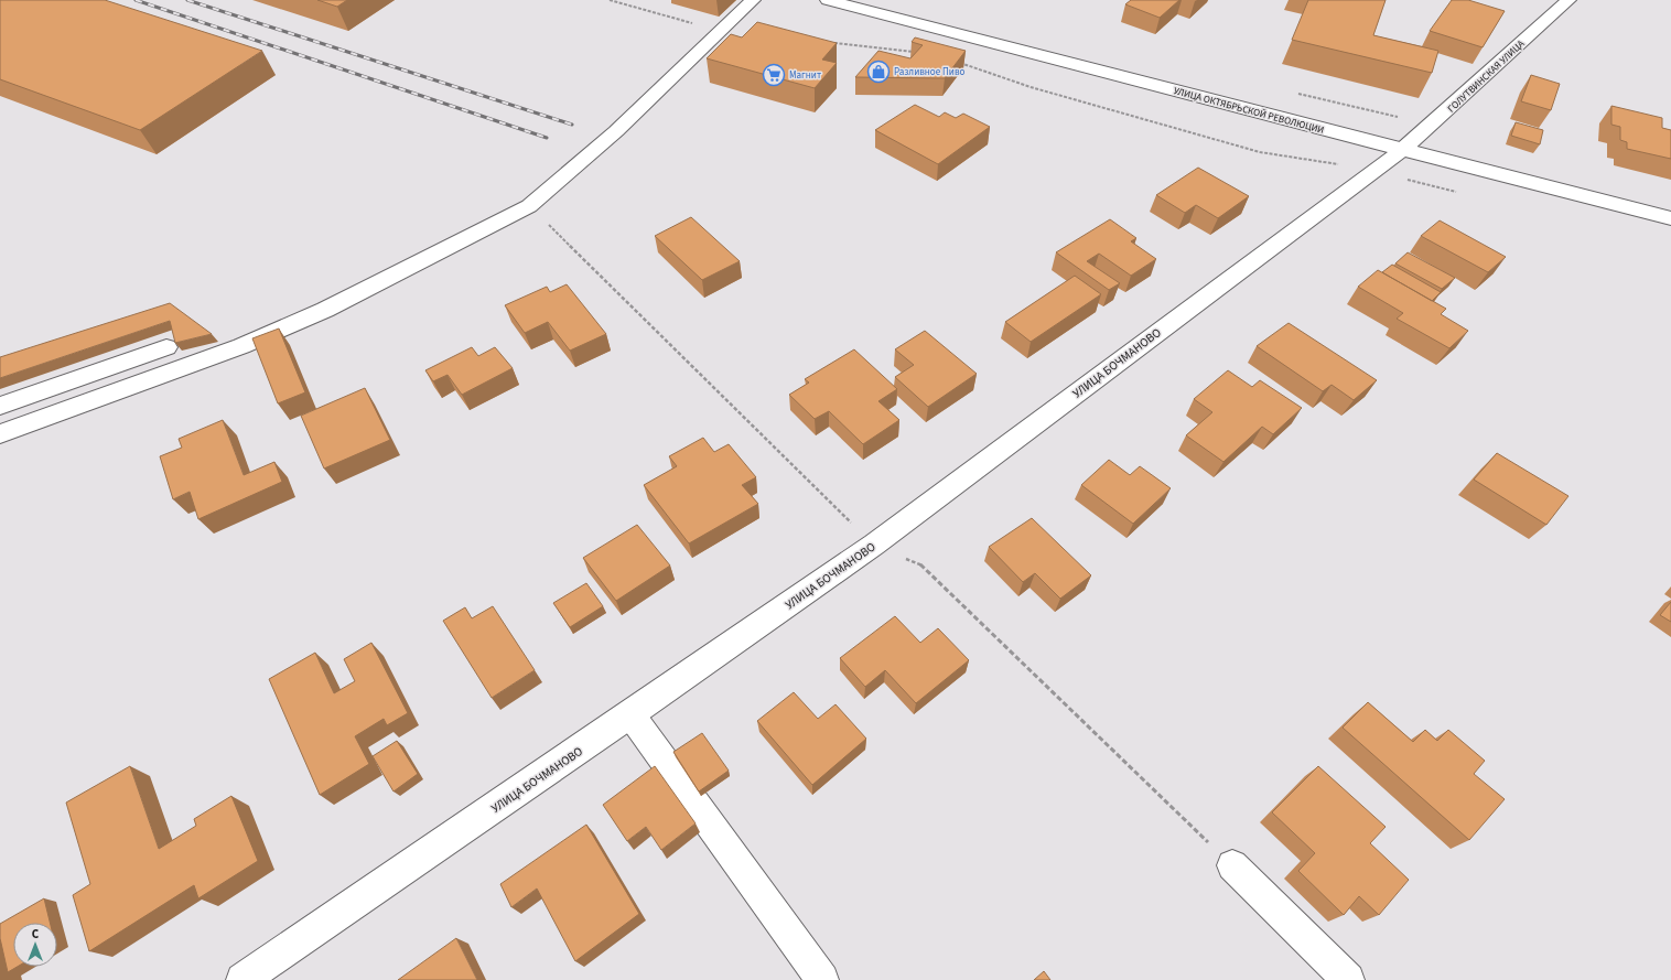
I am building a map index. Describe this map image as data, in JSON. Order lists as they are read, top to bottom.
{
  "streets": {
    "main road": ["ГОЛУТВИНСКАЯ УЛИЦА", "УЛИЦА ОКТЯБРЬСКОЙ РЕВОЛЮЦИИ", "УЛИЦА БОЧМАНОВО"]
  },
  "crossings": [
    ["ГОЛУТВИНСКАЯ УЛИЦА", "УЛИЦА ОКТЯБРЬСКОЙ РЕВОЛЮЦИИ"],
    ["ГОЛУТВИНСКАЯ УЛИЦА", "УЛИЦА БОЧМАНОВО"],
    ["УЛИЦА ОКТЯБРЬСКОЙ РЕВОЛЮЦИИ", "УЛИЦА БОЧМАНОВО"]
  ],
  "places": {
    "shop": ["Разливное Пиво"],
    "supermarket": ["Магнит"]
  },
  "north": "top"
}
